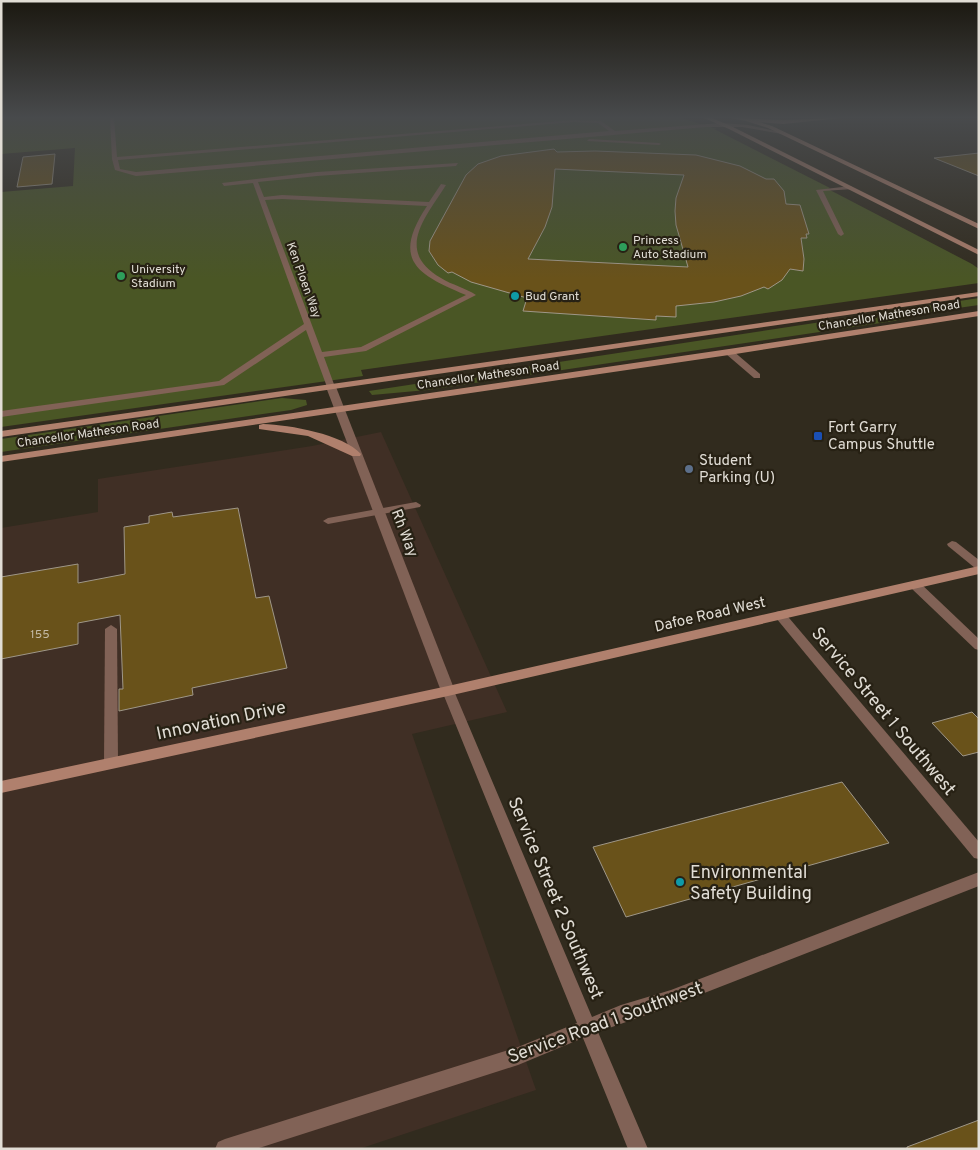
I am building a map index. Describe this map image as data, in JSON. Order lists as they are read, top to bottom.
{
  "streets": {
    "main road": ["Chancellor Matheson Road", "Dafoe Road West", "Innovation Drive"],
    "street": ["Rh Way"],
    "lane": [
      "Ken Ploen Way",
      "Service Street 1 Southwest",
      "Service Street 2 Southwest",
      "Service Road 1 Southwest"
    ]
  },
  "crossings": [
    ["Ken Ploen Way", "Chancellor Matheson Road"],
    ["Ken Ploen Way", "Rh Way"],
    ["Chancellor Matheson Road", "Rh Way"],
    ["Rh Way", "Dafoe Road West"],
    ["Rh Way", "Innovation Drive"],
    ["Rh Way", "Service Street 2 Southwest"],
    ["Dafoe Road West", "Service Street 1 Southwest"],
    ["Dafoe Road West", "Innovation Drive"],
    ["Dafoe Road West", "Service Street 2 Southwest"],
    ["Innovation Drive", "Service Street 2 Southwest"],
    ["Service Street 2 Southwest", "Service Road 1 Southwest"]
  ],
  "places": {
    "other": [
      "Princess Auto Stadium",
      "University Stadium",
      "Bud Grant",
      "Student Parking (U)",
      "Environmental Safety Building"
    ],
    "transit": ["Fort Garry Campus Shuttle"]
  },
  "house_numbers": ["155"]
}
